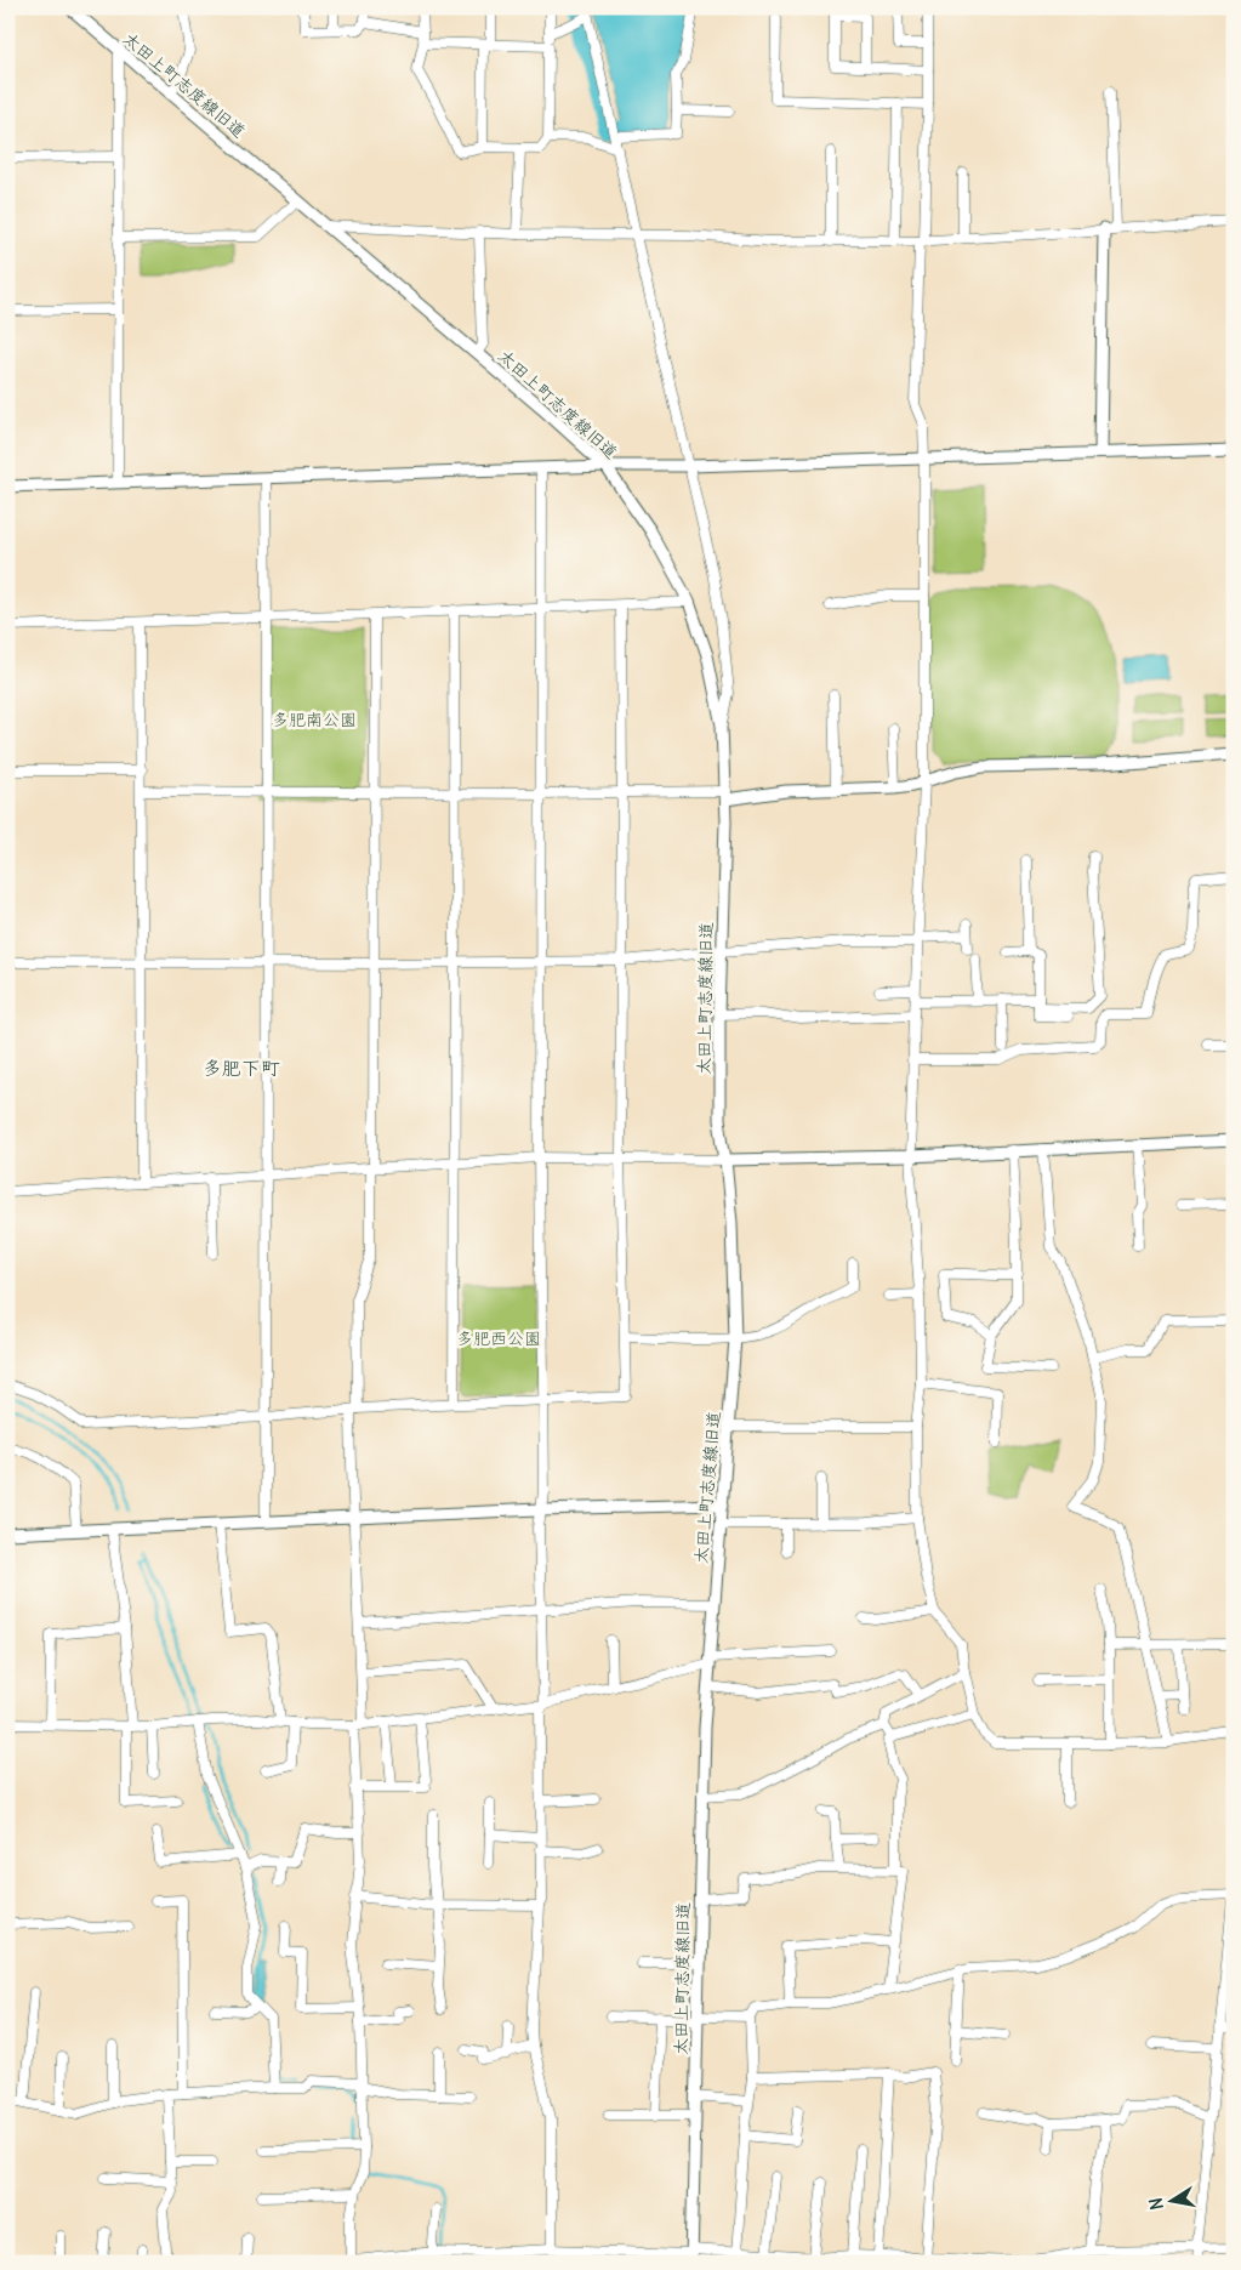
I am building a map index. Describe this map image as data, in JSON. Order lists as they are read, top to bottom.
{
  "streets": {
    "street": ["太田上町志度線旧道"]
  },
  "districts": ["多肥下町"],
  "parks": ["多肥南公園", "多肥西公園"],
  "north": "left"
}
